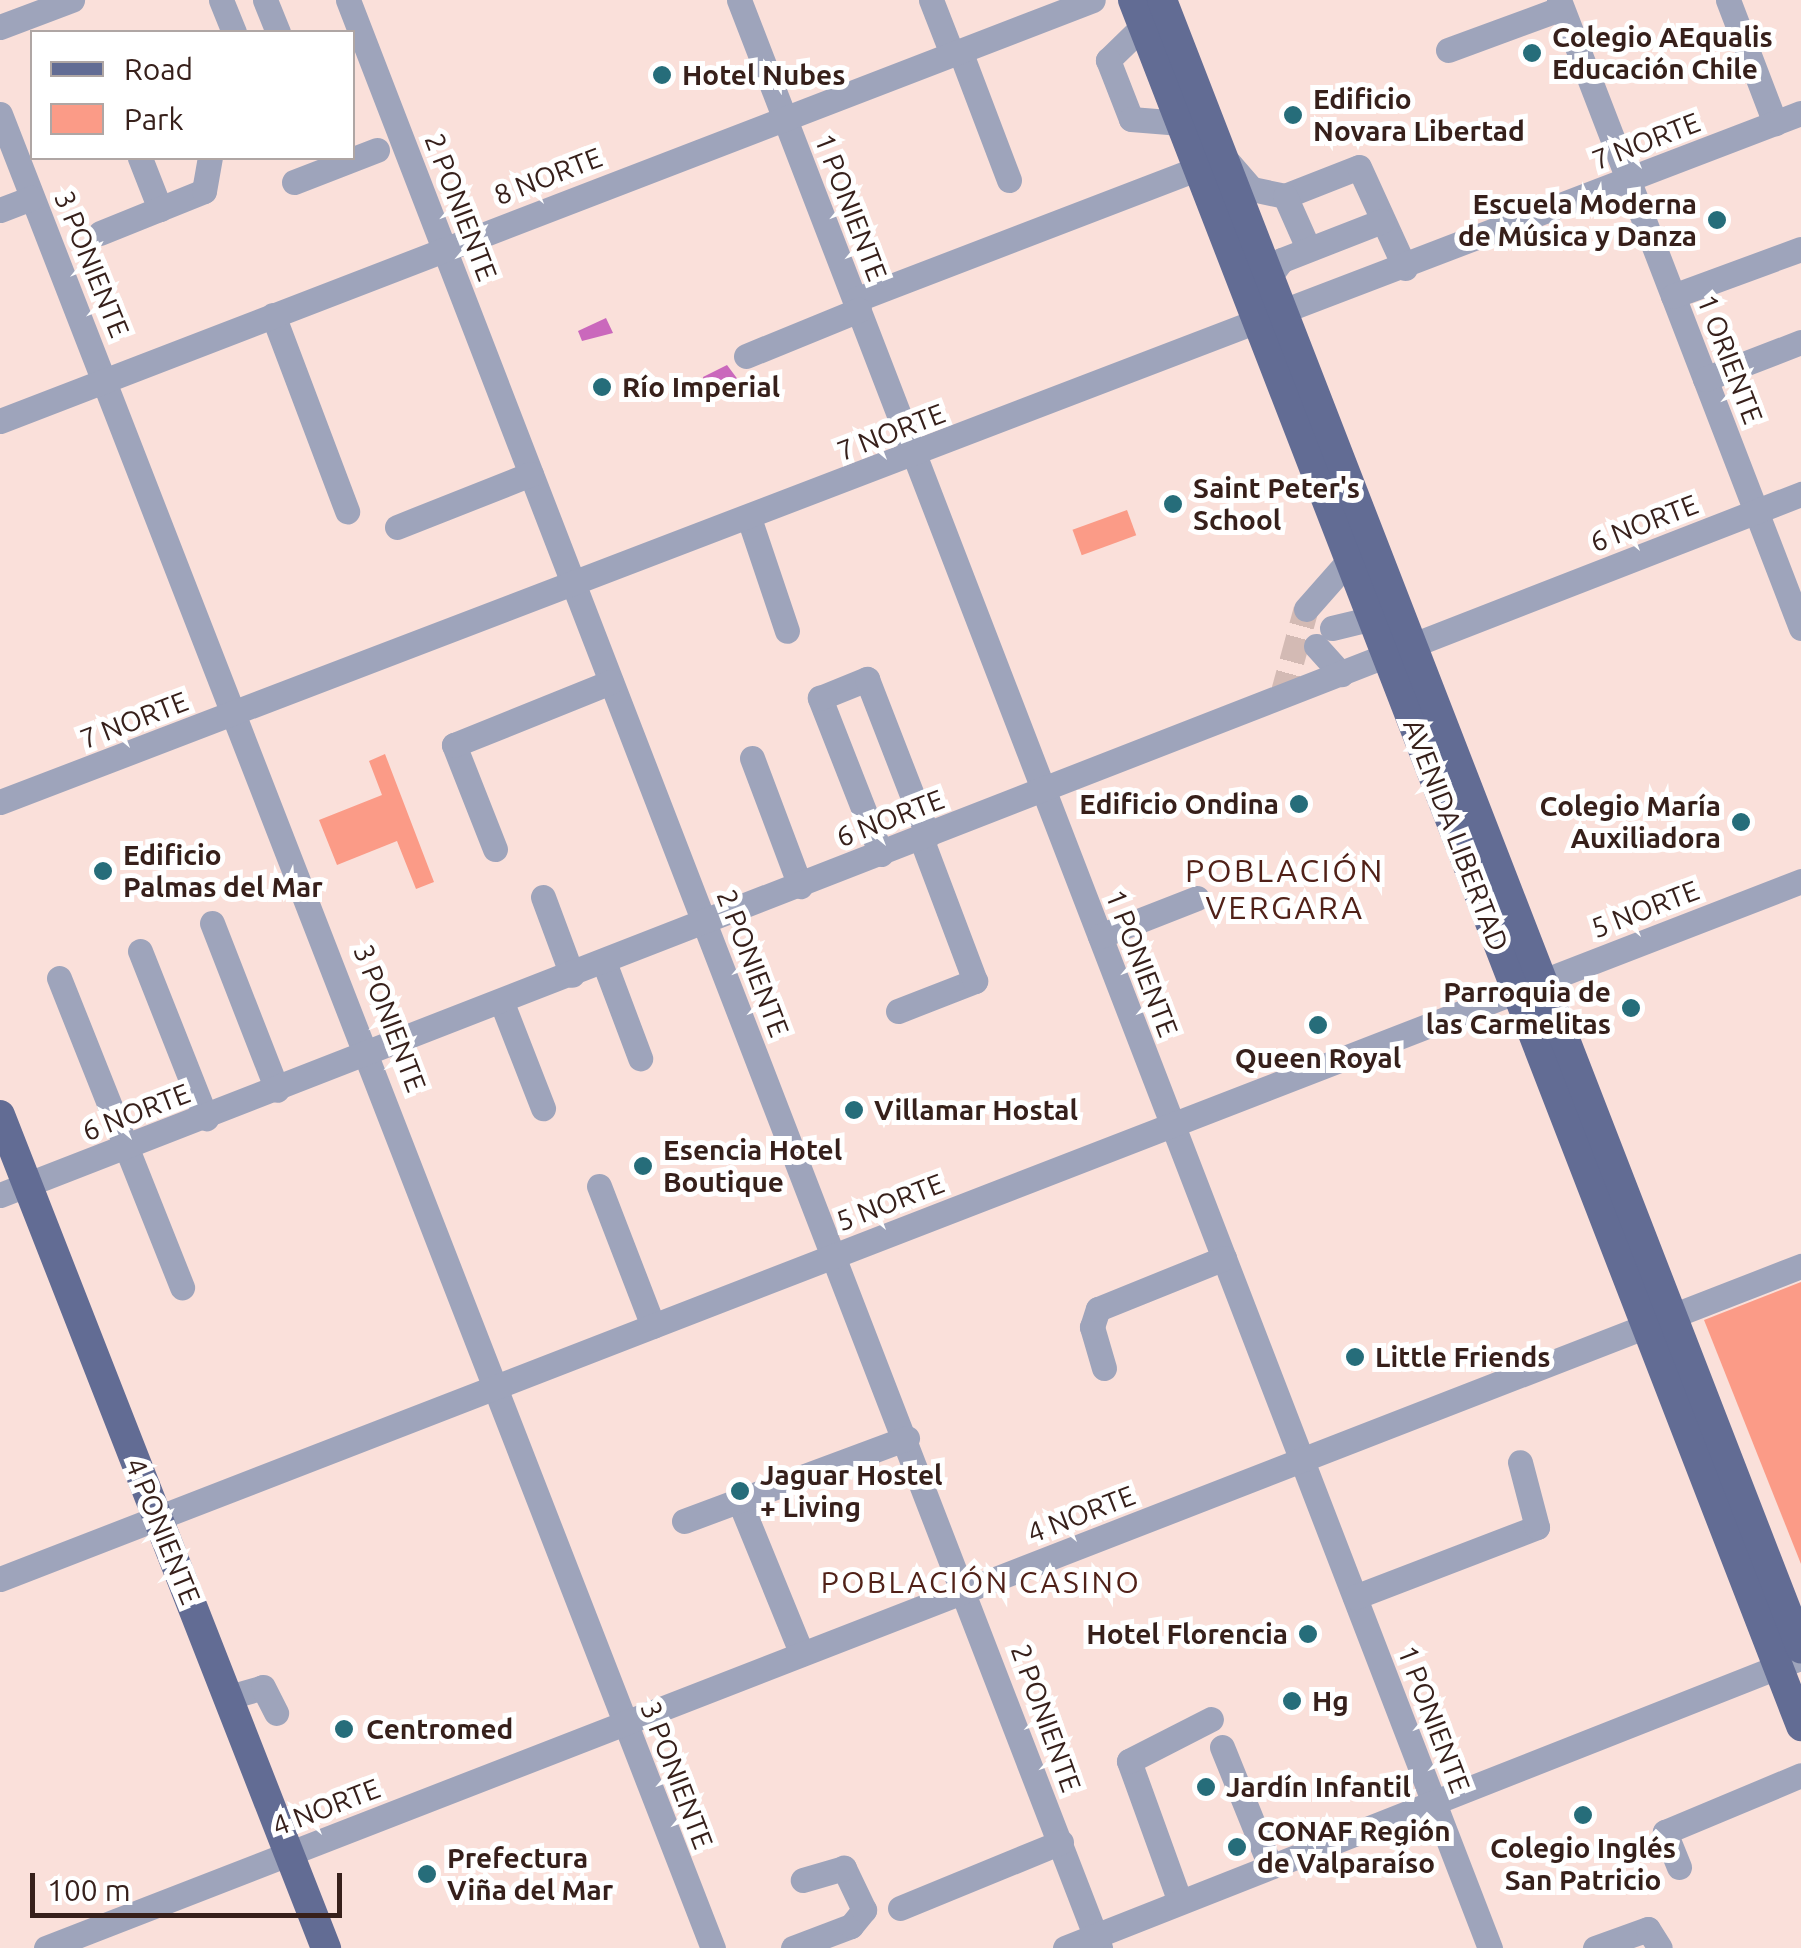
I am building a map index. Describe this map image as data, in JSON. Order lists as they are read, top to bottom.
{
  "streets": {
    "main road": ["AVENIDA LIBERTAD", "4 PONIENTE"],
    "street": [
      "7 NORTE",
      "8 NORTE",
      "2 PONIENTE",
      "1 PONIENTE",
      "3 PONIENTE",
      "1 ORIENTE",
      "6 NORTE",
      "5 NORTE",
      "4 NORTE"
    ]
  },
  "crossings": [
    ["7 NORTE", "2 PONIENTE"],
    ["7 NORTE", "1 PONIENTE"],
    ["7 NORTE", "3 PONIENTE"],
    ["7 NORTE", "1 ORIENTE"],
    ["7 NORTE", "AVENIDA LIBERTAD"],
    ["8 NORTE", "2 PONIENTE"],
    ["8 NORTE", "1 PONIENTE"],
    ["8 NORTE", "3 PONIENTE"],
    ["2 PONIENTE", "6 NORTE"],
    ["2 PONIENTE", "5 NORTE"],
    ["2 PONIENTE", "4 NORTE"],
    ["1 PONIENTE", "6 NORTE"],
    ["1 PONIENTE", "5 NORTE"],
    ["1 PONIENTE", "4 NORTE"],
    ["3 PONIENTE", "6 NORTE"],
    ["3 PONIENTE", "5 NORTE"],
    ["3 PONIENTE", "4 NORTE"],
    ["1 ORIENTE", "6 NORTE"],
    ["6 NORTE", "AVENIDA LIBERTAD"],
    ["6 NORTE", "4 PONIENTE"],
    ["AVENIDA LIBERTAD", "5 NORTE"],
    ["AVENIDA LIBERTAD", "4 NORTE"],
    ["5 NORTE", "4 PONIENTE"],
    ["4 NORTE", "4 PONIENTE"]
  ],
  "districts": ["POBLACIÓN VERGARA", "POBLACIÓN CASINO"],
  "places": [
    "Colegio AEqualis Educación Chile",
    "Hotel Nubes",
    "Edificio Novara Libertad",
    "Escuela Moderna de Música y Danza",
    "Río Imperial",
    "Saint Peter's School",
    "Edificio Ondina",
    "Colegio María Auxiliadora",
    "Edificio Palmas del Mar",
    "Parroquia de las Carmelitas",
    "Queen Royal",
    "Villamar Hostal",
    "Esencia Hotel Boutique",
    "Little Friends",
    "Jaguar Hostel + Living",
    "Hotel Florencia",
    "Hg",
    "Centromed",
    "Jardín Infantil",
    "Colegio Inglés San Patricio",
    "CONAF Región de Valparaíso",
    "Prefectura Viña del Mar"
  ],
  "legend": ["Road", "Park"],
  "scale_bar": "100 m"
}
